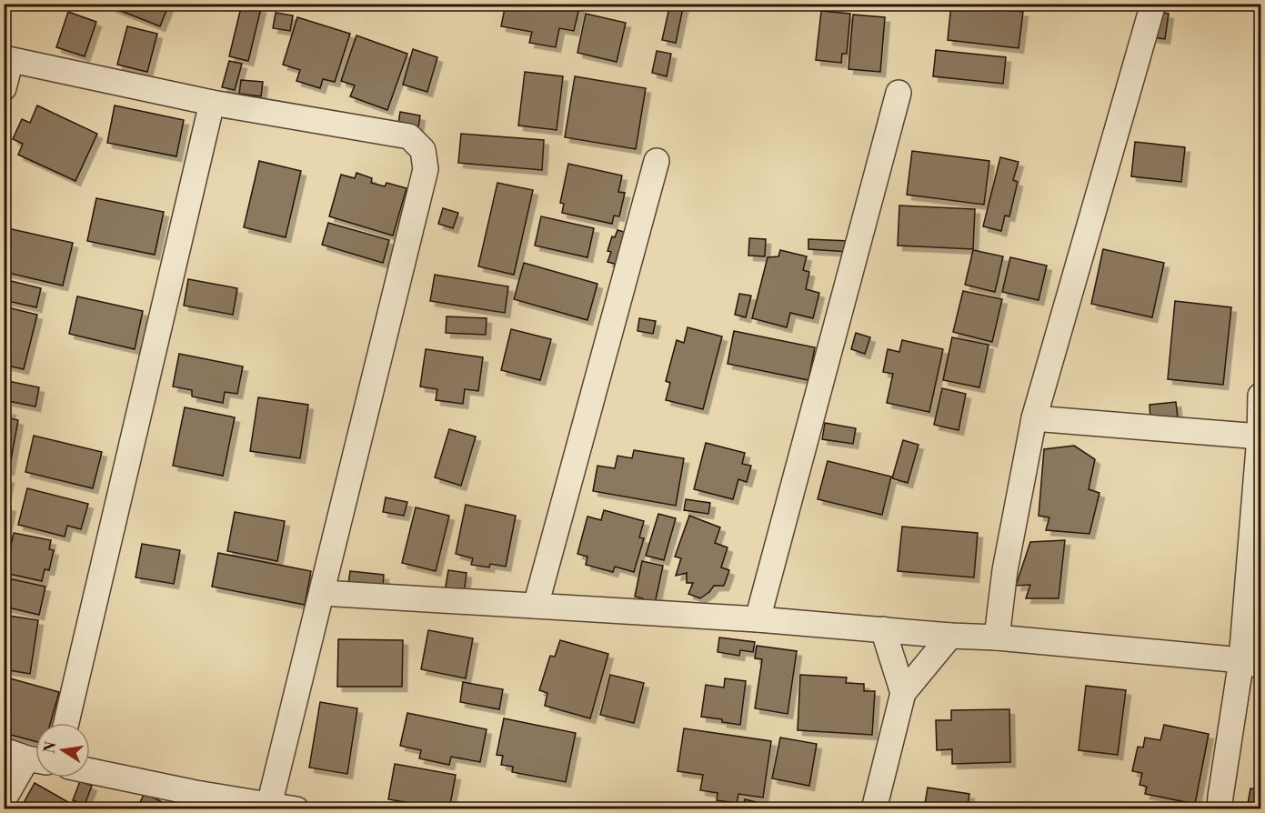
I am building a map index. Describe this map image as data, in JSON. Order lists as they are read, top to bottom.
{
  "north": "left"
}
